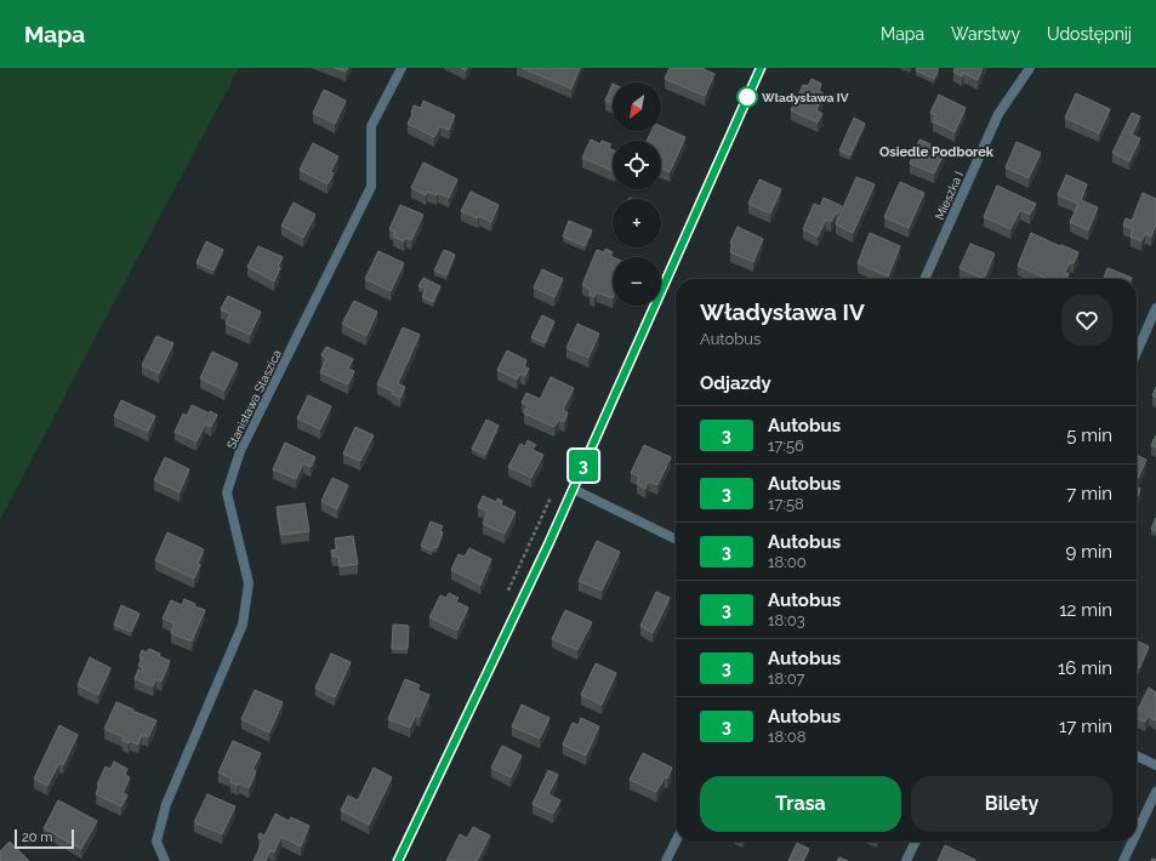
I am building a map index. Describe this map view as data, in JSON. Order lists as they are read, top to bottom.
{
  "streets": {
    "street": ["Mieszka I", "Stanisława Staszica"]
  },
  "districts": ["Osiedle Podborek"],
  "places": ["Władysława IV"],
  "lines": ["bus line 3"],
  "scale_bar": "20 m",
  "north": "bottom left",
  "page": {
    "header": "Mapa",
    "nav": ["Mapa", "Warstwy", "Udostępnij"],
    "on_map": "3",
    "map_buttons": ["+", "−"],
    "heading": [
      ["Władysława IV", "Autobus"],
      "Odjazdy"
    ],
    "list": [
      {
        "mark": "3",
        "name": "Autobus",
        "note": "17:56",
        "value": "5 min"
      },
      {
        "mark": "3",
        "name": "Autobus",
        "note": "17:58",
        "value": "7 min"
      },
      {
        "mark": "3",
        "name": "Autobus",
        "note": "18:00",
        "value": "9 min"
      },
      {
        "mark": "3",
        "name": "Autobus",
        "note": "18:03",
        "value": "12 min"
      },
      {
        "mark": "3",
        "name": "Autobus",
        "note": "18:07",
        "value": "16 min"
      },
      {
        "mark": "3",
        "name": "Autobus",
        "note": "18:08",
        "value": "17 min"
      }
    ],
    "buttons": ["Trasa", "Bilety"],
    "scale": "20 m"
  }
}
